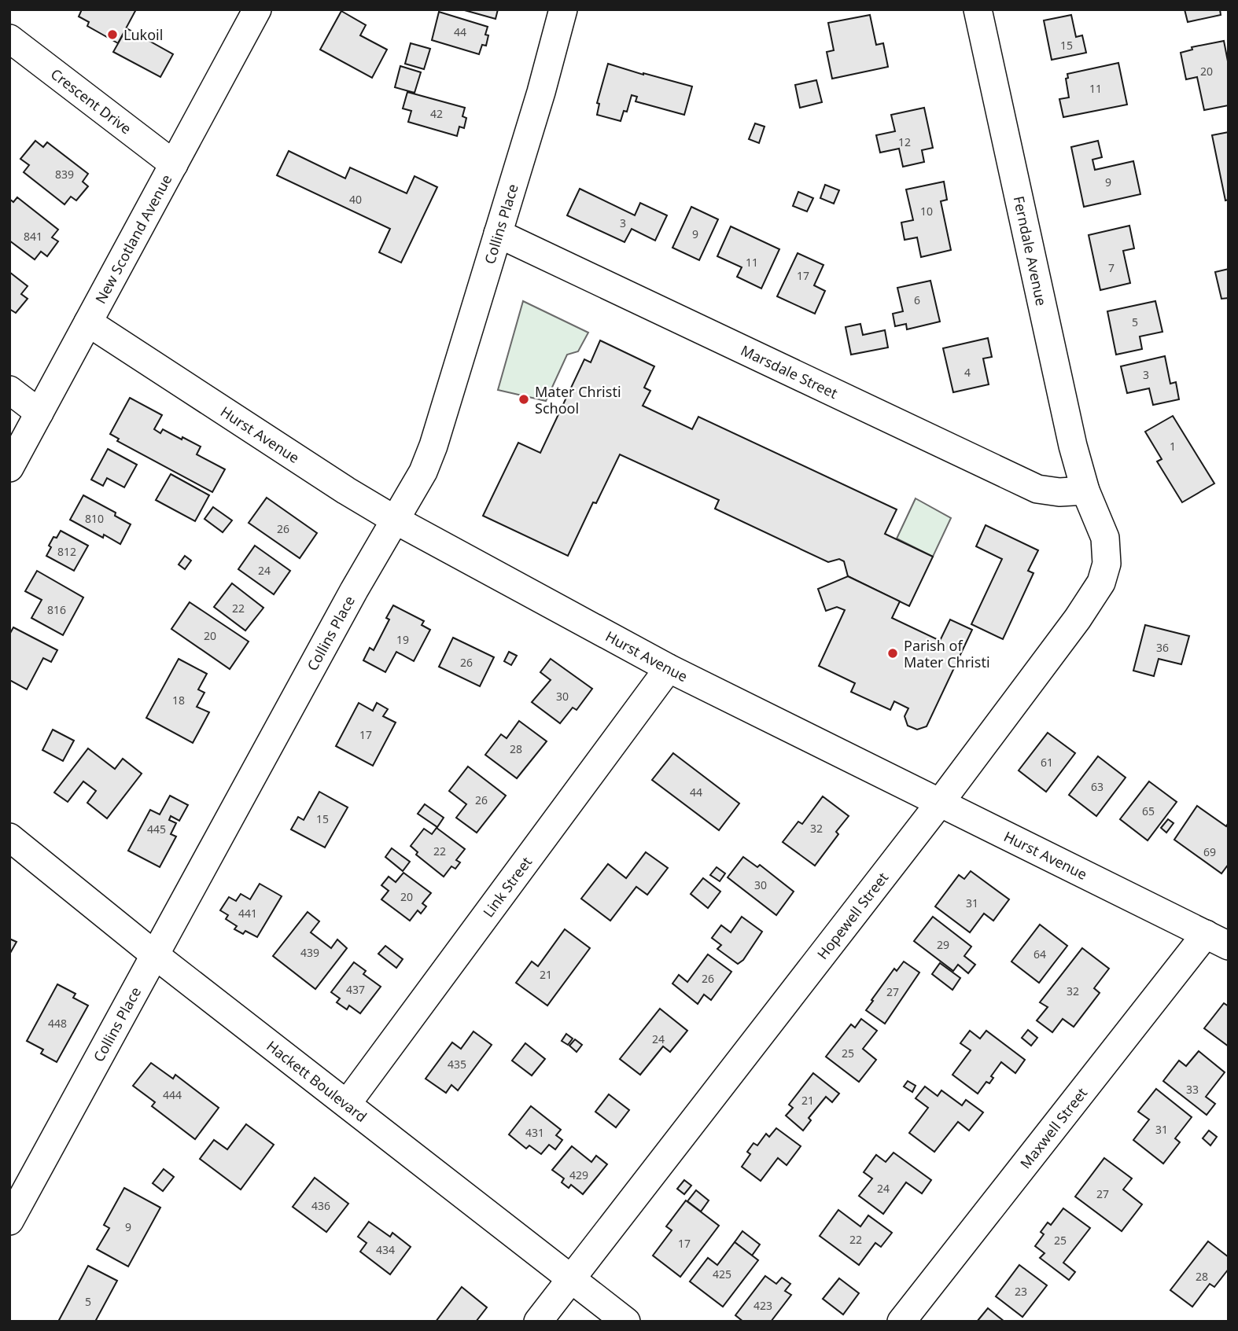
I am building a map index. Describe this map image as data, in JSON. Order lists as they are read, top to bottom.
{
  "streets": {
    "street": [
      "Crescent Drive",
      "Collins Place",
      "New Scotland Avenue",
      "Ferndale Avenue",
      "Marsdale Street",
      "Hurst Avenue",
      "Link Street",
      "Hopewell Street",
      "Hackett Boulevard",
      "Maxwell Street"
    ]
  },
  "crossings": [
    ["Crescent Drive", "New Scotland Avenue"],
    ["Collins Place", "Marsdale Street"],
    ["Collins Place", "Hurst Avenue"],
    ["Collins Place", "Hackett Boulevard"],
    ["New Scotland Avenue", "Hurst Avenue"],
    ["Ferndale Avenue", "Marsdale Street"],
    ["Ferndale Avenue", "Hopewell Street"],
    ["Marsdale Street", "Hopewell Street"],
    ["Hurst Avenue", "Link Street"],
    ["Hurst Avenue", "Hopewell Street"],
    ["Hurst Avenue", "Maxwell Street"],
    ["Link Street", "Hackett Boulevard"],
    ["Hopewell Street", "Hackett Boulevard"]
  ],
  "places": ["Lukoil", "Mater Christi School", "Parish of Mater Christi"],
  "house_numbers": [
    "44",
    "15",
    "20",
    "11",
    "42",
    "12",
    "839",
    "9",
    "40",
    "10",
    "3",
    "9",
    "841",
    "11",
    "7",
    "17",
    "6",
    "5",
    "4",
    "3",
    "1",
    "810",
    "26",
    "812",
    "24",
    "22",
    "816",
    "20",
    "19",
    "36",
    "26",
    "30",
    "18",
    "17",
    "28",
    "61",
    "63",
    "44",
    "26",
    "65",
    "15",
    "32",
    "445",
    "22",
    "69",
    "30",
    "20",
    "31",
    "441",
    "29",
    "439",
    "64",
    "21",
    "26",
    "437",
    "32",
    "27",
    "448",
    "24",
    "25",
    "435",
    "33",
    "444",
    "21",
    "31",
    "431",
    "429",
    "24",
    "27",
    "436",
    "9",
    "22",
    "25",
    "17",
    "434",
    "425",
    "28",
    "23",
    "5",
    "423"
  ]
}
